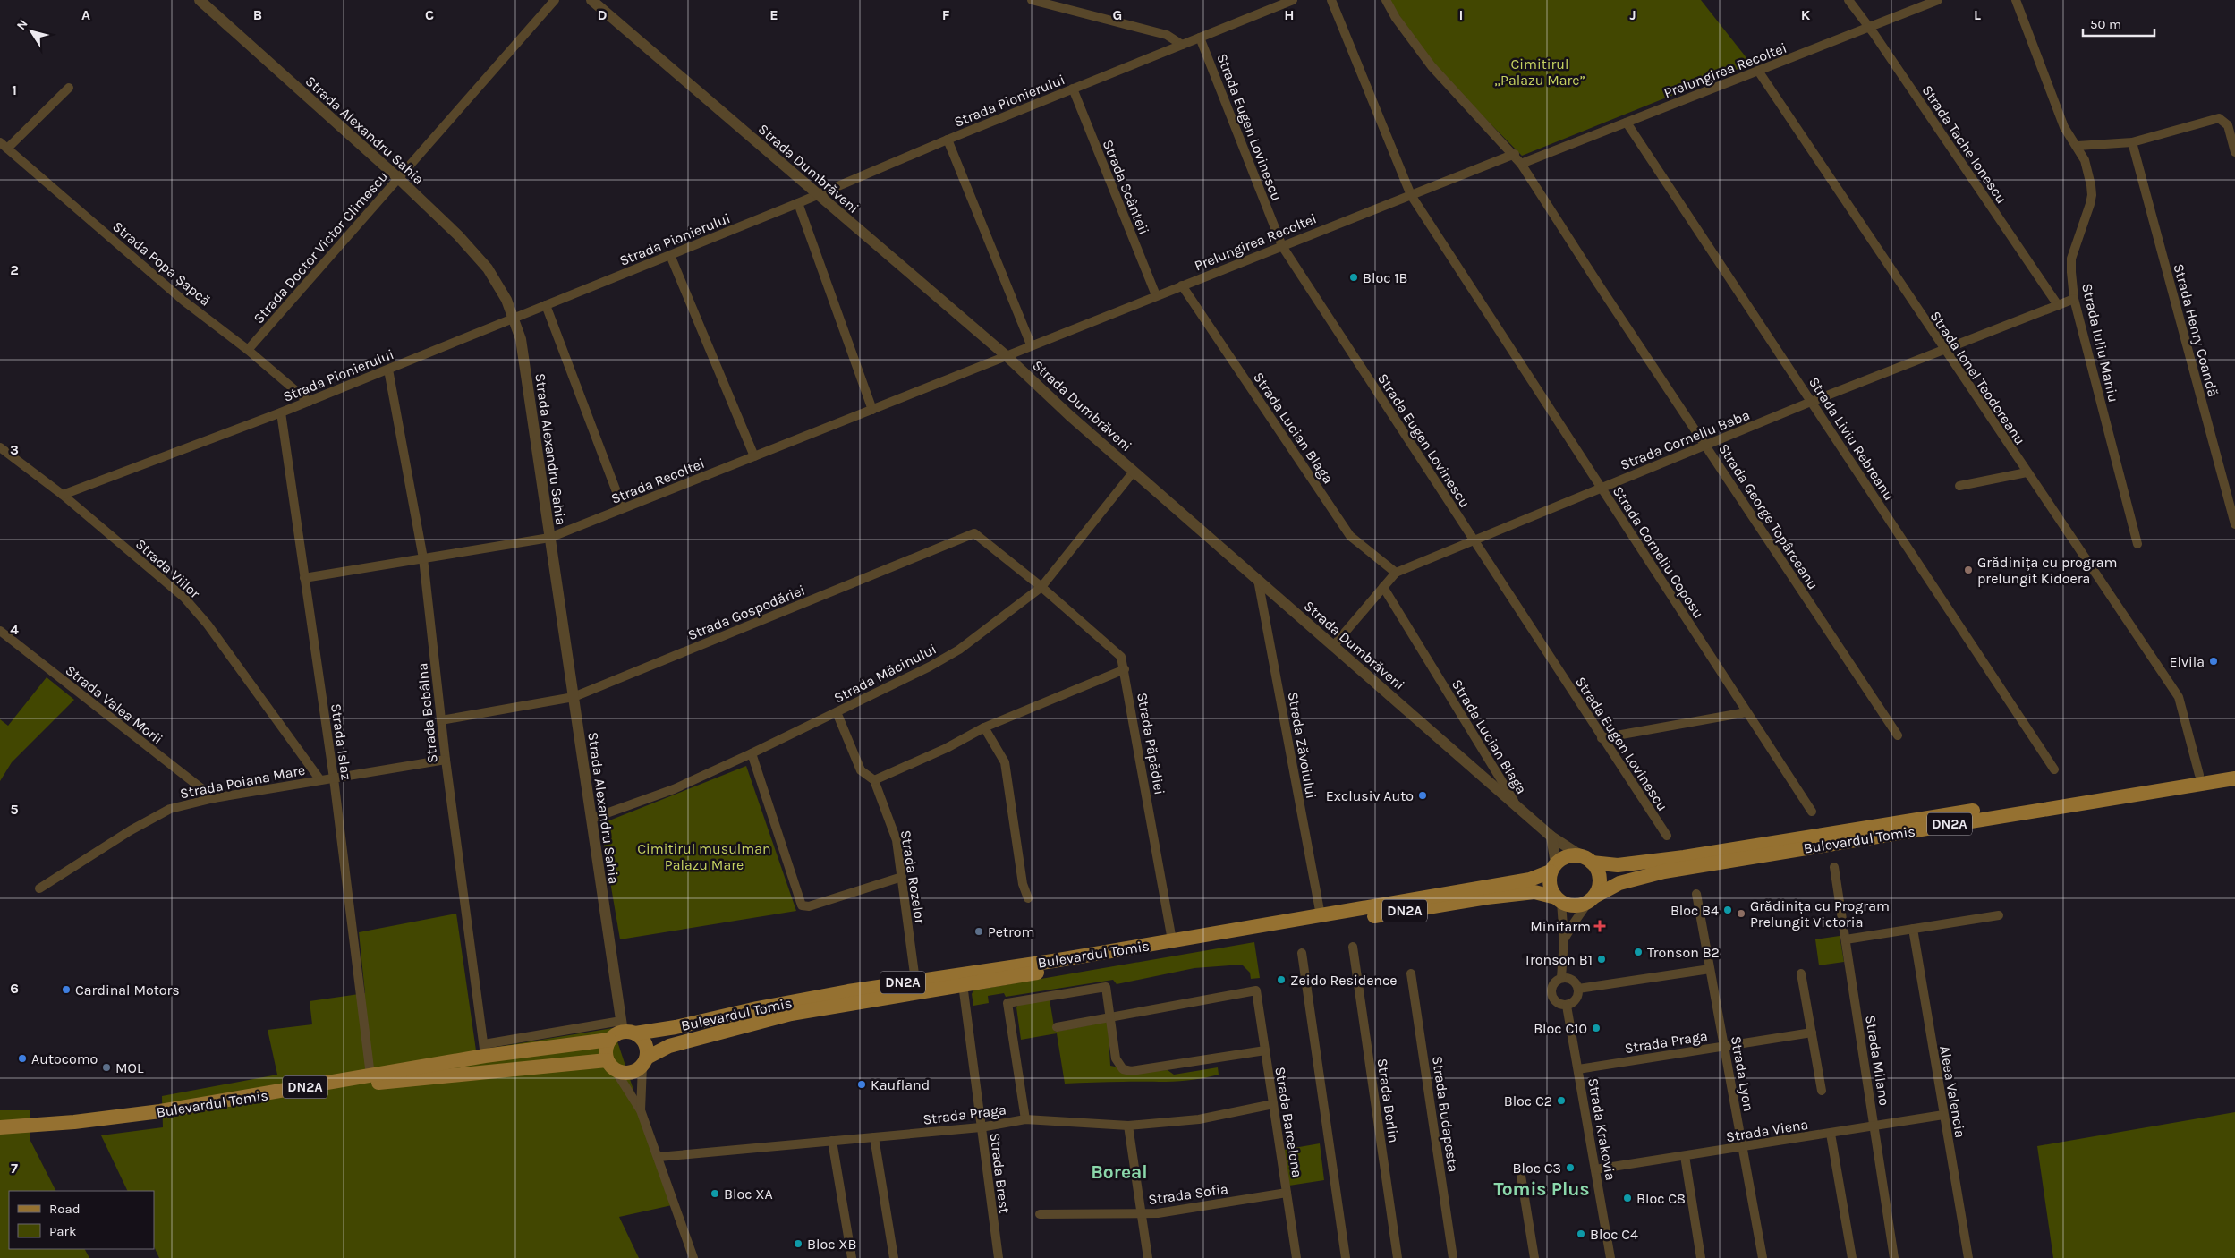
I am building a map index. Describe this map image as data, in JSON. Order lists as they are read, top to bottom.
{
  "streets": {
    "main road": ["DN2A", "Bulevardul Tomis"],
    "street": [
      "Prelungirea Recoltei",
      "Strada Pionierului",
      "Strada Eugen Lovinescu",
      "Strada Alexandru Sahia",
      "Strada Tache Ionescu",
      "Strada Dumbrăveni",
      "Strada Scânteii",
      "Strada Doctor Victor Climescu",
      "Strada Popa Șapcă",
      "Strada Henry Coandă",
      "Strada Iuliu Maniu",
      "Strada Ionel Teodoreanu",
      "Strada Lucian Blaga",
      "Strada Liviu Rebreanu",
      "Strada Corneliu Baba",
      "Strada Recoltei",
      "Strada George Topârceanu",
      "Strada Corneliu Coposu",
      "Strada Viilor",
      "Strada Gospodăriei",
      "Strada Măcinului",
      "Strada Valea Morii",
      "Strada Bobâlna",
      "Strada Islaz",
      "Strada Păpădiei",
      "Strada Zăvoiului",
      "Strada Poiana Mare",
      "Strada Rozelor",
      "Strada Praga",
      "Strada Milano",
      "Strada Lyon",
      "Aleea Valencia",
      "Strada Berlin",
      "Strada Budapesta",
      "Strada Barcelona",
      "Strada Krakovia",
      "Strada Viena",
      "Strada Brest",
      "Strada Sofia"
    ]
  },
  "crossings": [
    ["Prelungirea Recoltei", "Strada Eugen Lovinescu"],
    ["Prelungirea Recoltei", "Strada Tache Ionescu"],
    ["Prelungirea Recoltei", "Strada Dumbrăveni"],
    ["Prelungirea Recoltei", "Strada Scânteii"],
    ["Prelungirea Recoltei", "Strada Ionel Teodoreanu"],
    ["Prelungirea Recoltei", "Strada Lucian Blaga"],
    ["Prelungirea Recoltei", "Strada Liviu Rebreanu"],
    ["Prelungirea Recoltei", "Strada Recoltei"],
    ["Prelungirea Recoltei", "Strada George Topârceanu"],
    ["Prelungirea Recoltei", "Strada Corneliu Coposu"],
    ["Strada Pionierului", "Strada Eugen Lovinescu"],
    ["Strada Pionierului", "Strada Alexandru Sahia"],
    ["Strada Pionierului", "Strada Dumbrăveni"],
    ["Strada Pionierului", "Strada Scânteii"],
    ["Strada Pionierului", "Strada Popa Șapcă"],
    ["Strada Pionierului", "Strada Viilor"],
    ["Strada Pionierului", "Strada Bobâlna"],
    ["Strada Pionierului", "Strada Islaz"],
    ["Strada Eugen Lovinescu", "Strada Corneliu Baba"],
    ["Strada Alexandru Sahia", "Strada Doctor Victor Climescu"],
    ["Strada Alexandru Sahia", "Strada Recoltei"],
    ["Strada Alexandru Sahia", "Strada Gospodăriei"],
    ["Strada Alexandru Sahia", "Strada Măcinului"],
    ["Strada Alexandru Sahia", "Bulevardul Tomis"],
    ["Strada Tache Ionescu", "Strada Corneliu Baba"],
    ["Strada Dumbrăveni", "Strada Lucian Blaga"],
    ["Strada Dumbrăveni", "Strada Corneliu Baba"],
    ["Strada Dumbrăveni", "Strada Recoltei"],
    ["Strada Dumbrăveni", "Strada Măcinului"],
    ["Strada Dumbrăveni", "Strada Zăvoiului"],
    ["Strada Dumbrăveni", "DN2A"],
    ["Strada Dumbrăveni", "Bulevardul Tomis"],
    ["Strada Doctor Victor Climescu", "Strada Popa Șapcă"],
    ["Strada Iuliu Maniu", "Strada Corneliu Baba"],
    ["Strada Ionel Teodoreanu", "Strada Corneliu Baba"],
    ["Strada Ionel Teodoreanu", "Bulevardul Tomis"],
    ["Strada Lucian Blaga", "Strada Corneliu Baba"],
    ["Strada Liviu Rebreanu", "Strada Corneliu Baba"],
    ["Strada Corneliu Baba", "Strada George Topârceanu"],
    ["Strada Corneliu Baba", "Strada Corneliu Coposu"],
    ["Strada Recoltei", "Strada Bobâlna"],
    ["Strada Recoltei", "Strada Islaz"],
    ["Strada Viilor", "Strada Poiana Mare"],
    ["Strada Gospodăriei", "Strada Măcinului"],
    ["Strada Gospodăriei", "Strada Bobâlna"],
    ["Strada Gospodăriei", "Strada Păpădiei"],
    ["Strada Măcinului", "Strada Păpădiei"],
    ["Strada Măcinului", "Strada Rozelor"],
    ["Strada Valea Morii", "Strada Poiana Mare"],
    ["Strada Bobâlna", "Strada Poiana Mare"],
    ["Strada Bobâlna", "Bulevardul Tomis"],
    ["Strada Islaz", "Strada Poiana Mare"],
    ["Strada Islaz", "Bulevardul Tomis"],
    ["Strada Păpădiei", "Bulevardul Tomis"],
    ["Strada Zăvoiului", "Bulevardul Tomis"],
    ["DN2A", "Bulevardul Tomis"],
    ["Bulevardul Tomis", "Strada Rozelor"],
    ["Bulevardul Tomis", "Strada Brest"],
    ["Strada Praga", "Strada Lyon"],
    ["Strada Praga", "Strada Barcelona"],
    ["Strada Praga", "Strada Krakovia"],
    ["Strada Praga", "Strada Brest"],
    ["Strada Milano", "Strada Viena"],
    ["Strada Lyon", "Strada Viena"],
    ["Aleea Valencia", "Strada Viena"],
    ["Strada Barcelona", "Strada Sofia"],
    ["Strada Krakovia", "Strada Viena"]
  ],
  "districts": ["Boreal", "Tomis Plus"],
  "parks": ["Cimitirul „Palazu Mare”", "Cimitirul musulman Palazu Mare"],
  "places": {
    "other": [
      "Bloc 1B",
      "Grădinița cu program prelungit Kidoera",
      "Elvila",
      "Exclusiv Auto",
      "Bloc B4",
      "Grădinița cu Program Prelungit Victoria",
      "Petrom",
      "Tronson B2",
      "Tronson B1",
      "Zeido Residence",
      "Cardinal Motors",
      "Bloc C10",
      "Autocomo",
      "MOL",
      "Kaufland",
      "Bloc C2",
      "Bloc C3",
      "Bloc XA",
      "Bloc C8",
      "Bloc C4",
      "Bloc XB"
    ],
    "health": ["Minifarm"]
  },
  "legend": ["Road", "Park"],
  "scale_bar": "50 m",
  "north": "top left",
  "grid": {
    "columns": [
      "A",
      "B",
      "C",
      "D",
      "E",
      "F",
      "G",
      "H",
      "I",
      "J",
      "K",
      "L"
    ],
    "rows": [
      "1",
      "2",
      "3",
      "4",
      "5",
      "6",
      "7"
    ]
  }
}
